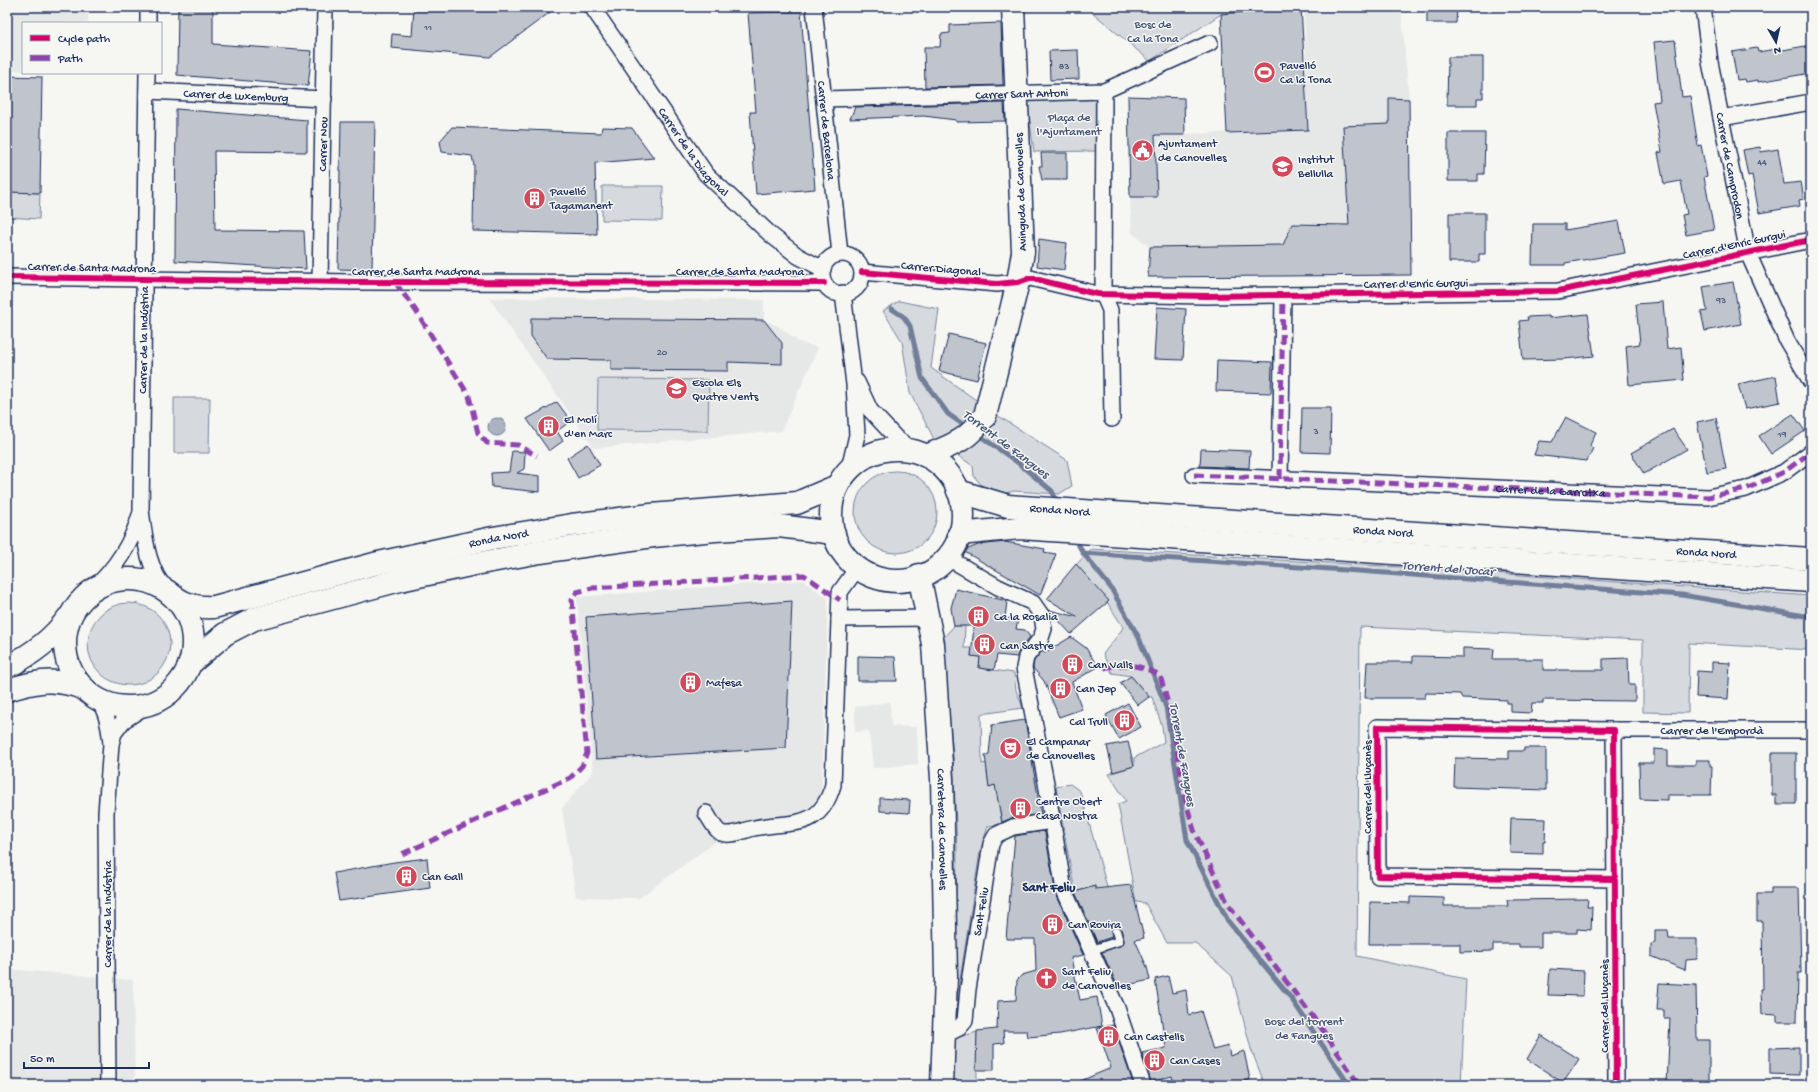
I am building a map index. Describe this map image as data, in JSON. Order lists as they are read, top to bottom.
{
  "streets": {
    "main road": ["Avinguda de Canovelles", "Ronda Nord", "Carretera de Canovelles"],
    "street": [
      "Carrer Sant Antoni",
      "Carrer de Luxemburg",
      "Carrer de Barcelona",
      "Carrer Nou",
      "Carrer de la Diagonal",
      "Carrer de Camprodon",
      "Carrer d'Enric Gurgui",
      "Carrer de Santa Madrona",
      "Carrer Diagonal",
      "Carrer de la Indústria",
      "Carrer de la Garrotxa",
      "Carrer de l'Empordà",
      "Carrer del Lluçanès",
      "Sant Feliu"
    ]
  },
  "crossings": [
    ["Carrer Sant Antoni", "Carrer de Barcelona"],
    ["Carrer Sant Antoni", "Avinguda de Canovelles"],
    ["Carrer de Luxemburg", "Carrer Nou"],
    ["Carrer de Luxemburg", "Carrer de la Indústria"],
    ["Carrer de Barcelona", "Carrer de la Diagonal"],
    ["Carrer de Barcelona", "Carrer de Santa Madrona"],
    ["Carrer de Barcelona", "Carrer Diagonal"],
    ["Carrer Nou", "Carrer de Santa Madrona"],
    ["Carrer de la Diagonal", "Carrer de Santa Madrona"],
    ["Carrer de la Diagonal", "Carrer Diagonal"],
    ["Carrer de Camprodon", "Carrer d'Enric Gurgui"],
    ["Avinguda de Canovelles", "Carrer d'Enric Gurgui"],
    ["Avinguda de Canovelles", "Carrer Diagonal"],
    ["Avinguda de Canovelles", "Ronda Nord"],
    ["Avinguda de Canovelles", "Carretera de Canovelles"],
    ["Carrer d'Enric Gurgui", "Carrer Diagonal"],
    ["Carrer de Santa Madrona", "Carrer Diagonal"],
    ["Carrer de Santa Madrona", "Carrer de la Indústria"],
    ["Ronda Nord", "Carretera de Canovelles"],
    ["Carrer de l'Empordà", "Carrer del Lluçanès"],
    ["Carretera de Canovelles", "Sant Feliu"]
  ],
  "districts": ["Sant Feliu"],
  "water": ["Torrent de Fangues", "Torrent del Jocar"],
  "parks": ["Bosc de Ca la Tona", "Plaça de l'Ajuntament", "Bosc del torrent de Fangues"],
  "places": {
    "sports": ["Pavelló Ca la Tona"],
    "public building": ["Ajuntament de Canovelles"],
    "school or university": ["Institut Bellulla", "Escola Els Quatre Vents"],
    "building": [
      "Pavelló Tagamanent",
      "El Molí d'en Marc",
      "Ca la Rosalia",
      "Can Sastre",
      "Can Valls",
      "Mafesa",
      "Can Jep",
      "Cal Trull",
      "Centre Obert Casa Nostra",
      "Can Gall",
      "Can Rovira",
      "Can Castells",
      "Can Cases"
    ],
    "theatre": ["El Campanar de Canovelles"],
    "church": ["Sant Feliu de Canovelles"]
  },
  "house_numbers": [
    "11",
    "83",
    "44",
    "93",
    "20",
    "3",
    "19"
  ],
  "legend": ["Cycle path", "Path"],
  "scale_bar": "50 m",
  "north": "bottom"
}
